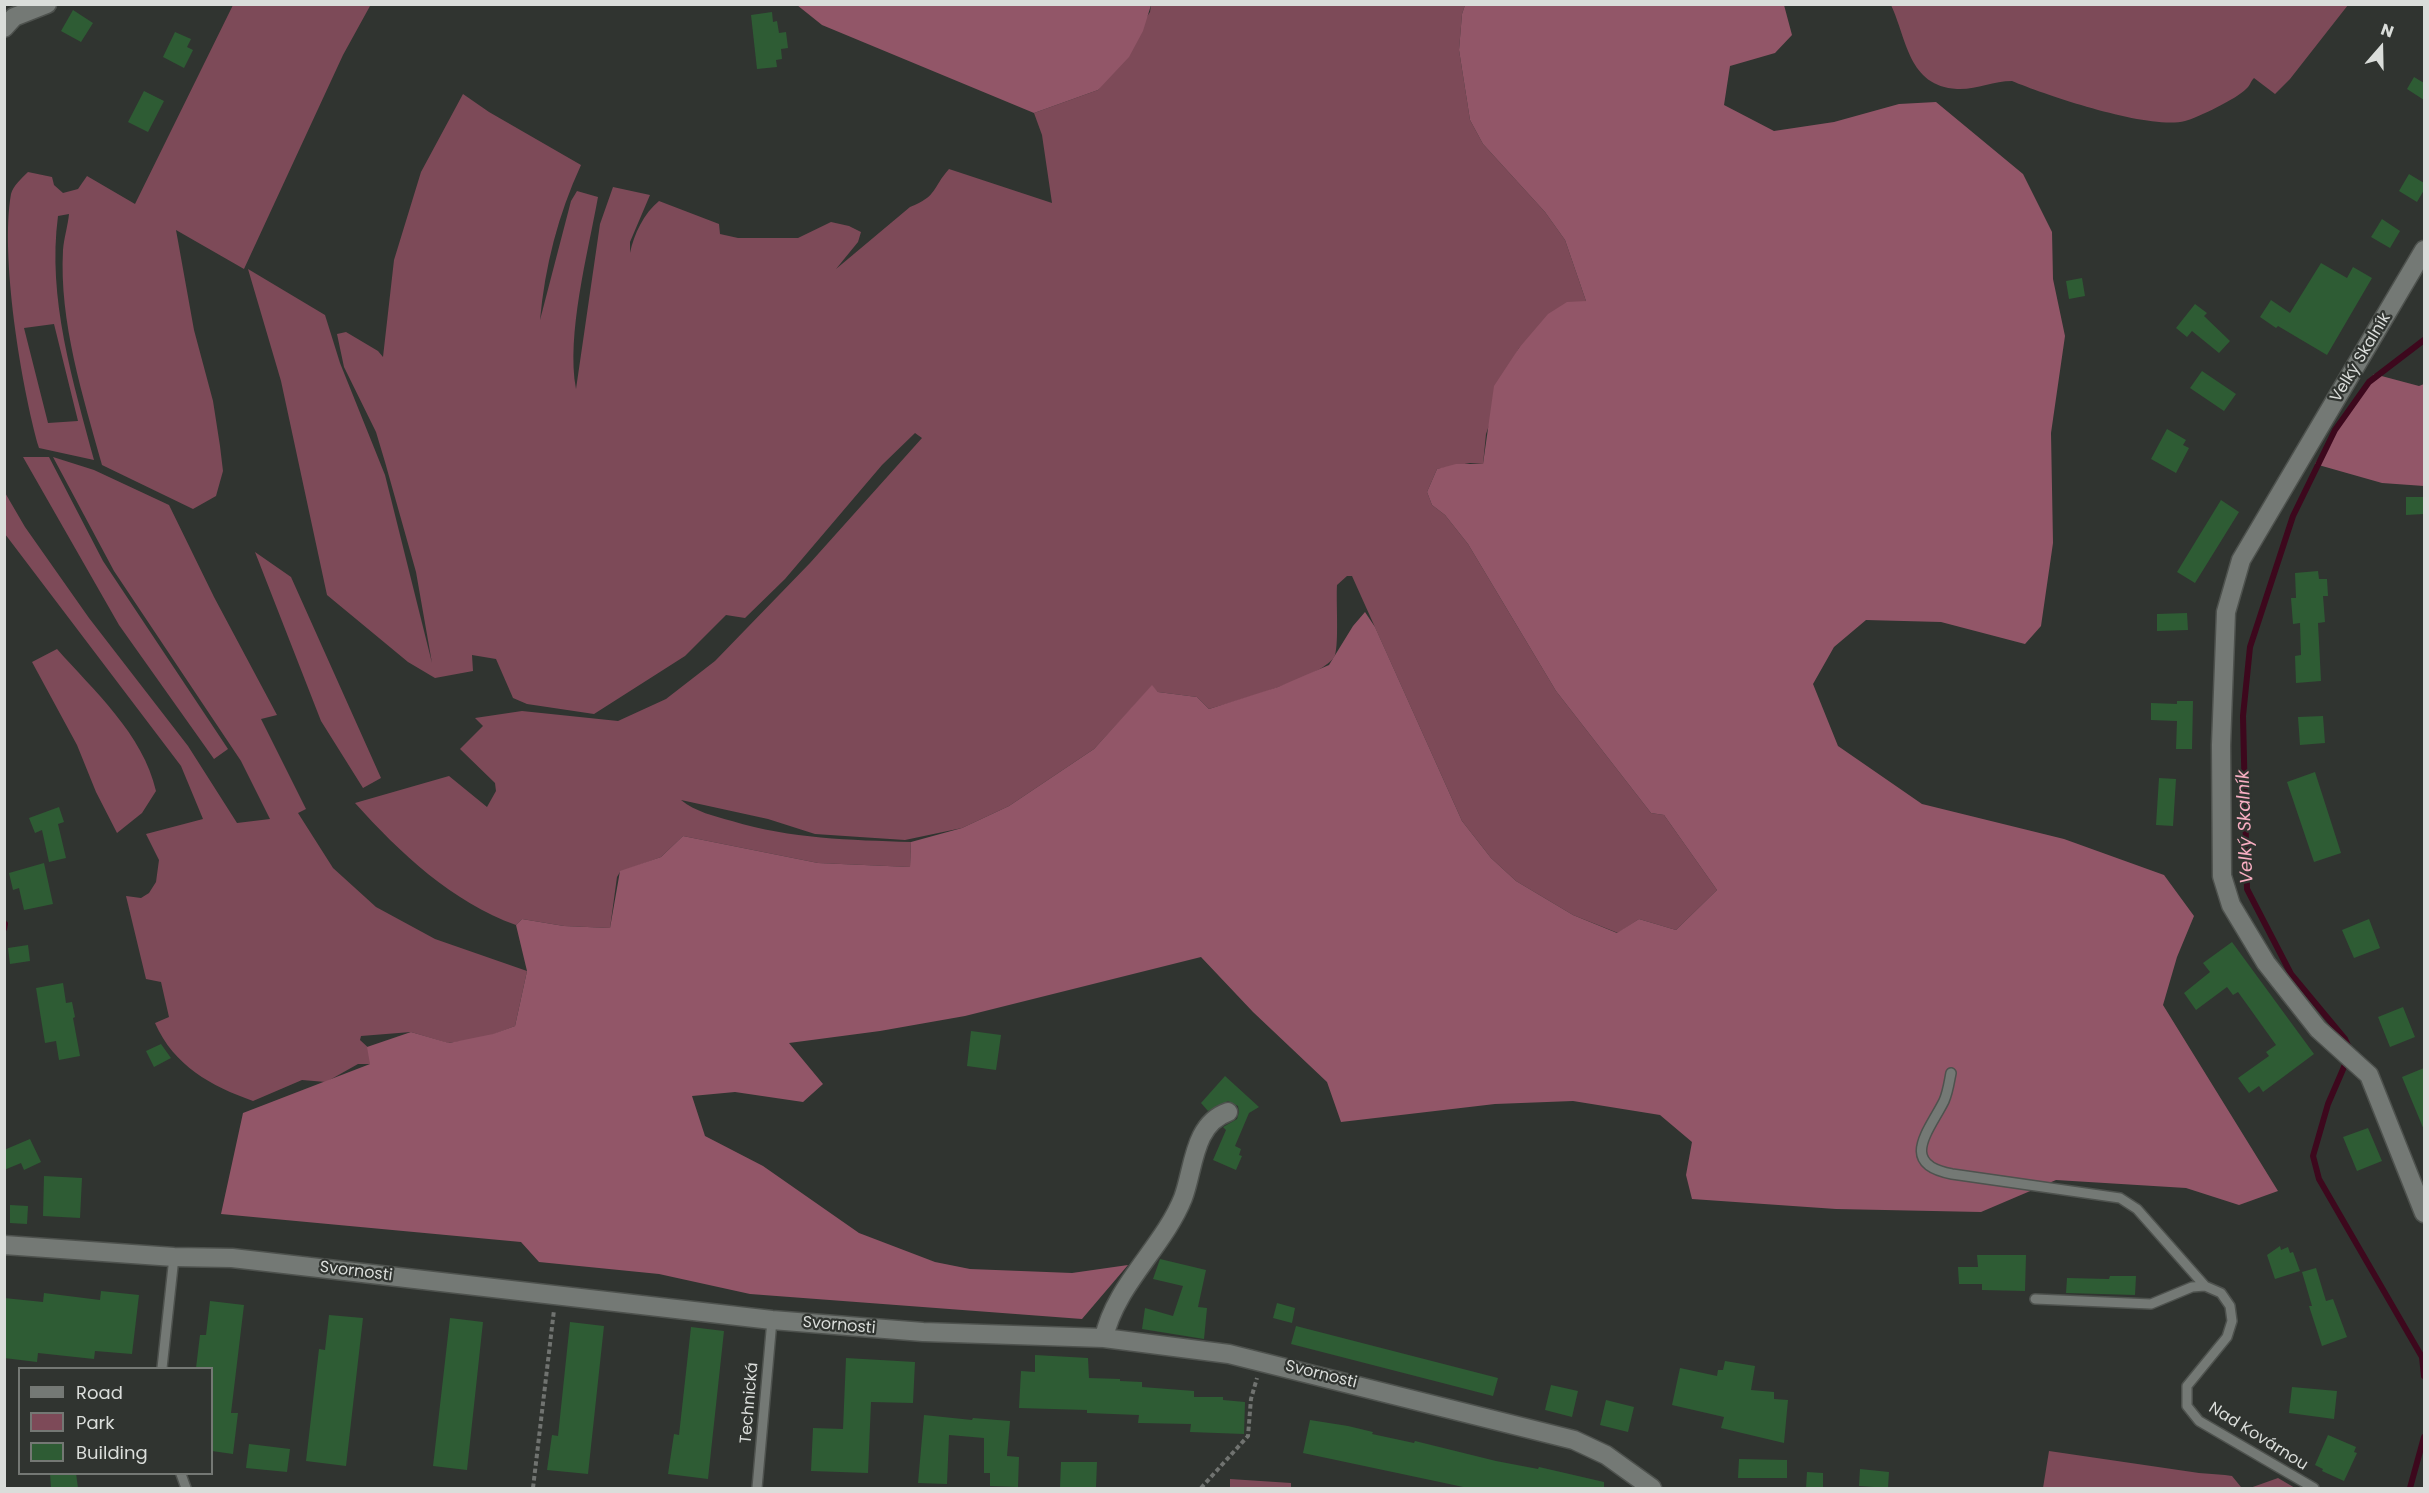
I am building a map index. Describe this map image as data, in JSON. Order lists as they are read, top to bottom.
{
  "streets": {
    "street": ["Velký Skalník", "Svornosti"],
    "lane": ["Technická", "Nad Kovárnou"]
  },
  "crossings": [
    ["Svornosti", "Technická"]
  ],
  "water": ["Velký Skalník"],
  "legend": ["Road", "Park", "Building"],
  "north": "top"
}
